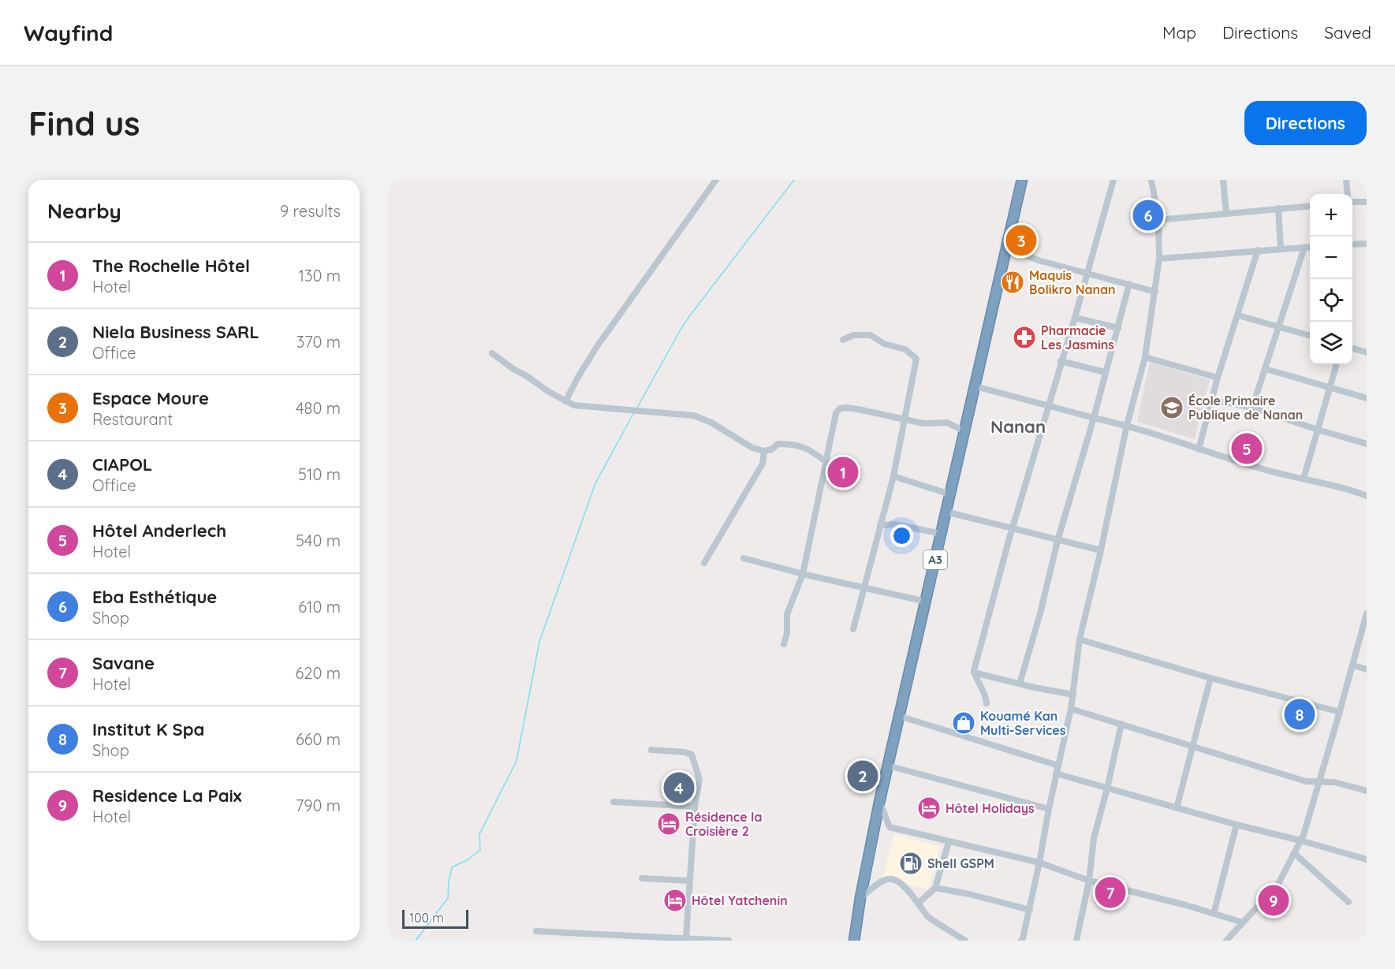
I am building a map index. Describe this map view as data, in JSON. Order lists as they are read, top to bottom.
{
  "streets": {
    "highway": ["A3"]
  },
  "districts": ["Nanan"],
  "places": {
    "restaurant": ["Maquis Bolikro Nanan"],
    "pharmacy": ["Pharmacie Les Jasmins"],
    "school or university": ["École Primaire Publique de Nanan"],
    "shop": ["Kouamé Kan Multi-Services"],
    "hotel": ["Hôtel Holidays", "Résidence la Croisière 2", "Hôtel Yatchenin"],
    "fuel station": ["Shell GSPM"]
  },
  "scale_bar": "100 m",
  "page": {
    "header": "Wayfind",
    "nav": ["Map", "Directions", "Saved"],
    "buttons": "Directions",
    "title": "Find us",
    "heading": ["Nearby", "9 results"],
    "map_buttons": ["+", "−"],
    "pins": [
      "6",
      "3",
      "5",
      "1",
      "8",
      "2",
      "4",
      "7",
      "9"
    ],
    "list": [
      {
        "mark": "1",
        "name": "The Rochelle Hôtel",
        "note": "Hotel",
        "value": "130 m"
      },
      {
        "mark": "2",
        "name": "Niela Business SARL",
        "note": "Office",
        "value": "370 m"
      },
      {
        "mark": "3",
        "name": "Espace Moure",
        "note": "Restaurant",
        "value": "480 m"
      },
      {
        "mark": "4",
        "name": "CIAPOL",
        "note": "Office",
        "value": "510 m"
      },
      {
        "mark": "5",
        "name": "Hôtel Anderlech",
        "note": "Hotel",
        "value": "540 m"
      },
      {
        "mark": "6",
        "name": "Eba Esthétique",
        "note": "Shop",
        "value": "610 m"
      },
      {
        "mark": "7",
        "name": "Savane",
        "note": "Hotel",
        "value": "620 m"
      },
      {
        "mark": "8",
        "name": "Institut K Spa",
        "note": "Shop",
        "value": "660 m"
      },
      {
        "mark": "9",
        "name": "Residence La Paix",
        "note": "Hotel",
        "value": "790 m"
      }
    ],
    "scale": "100 m"
  }
}
